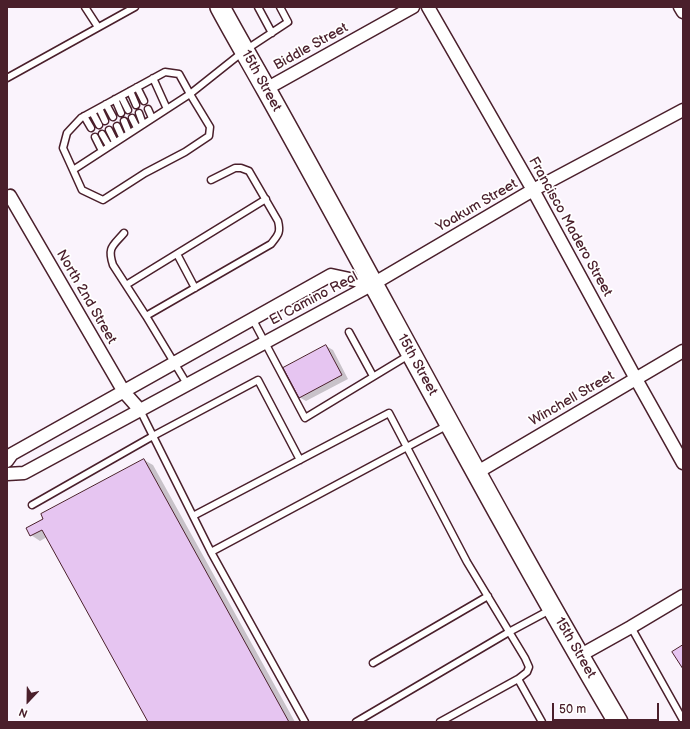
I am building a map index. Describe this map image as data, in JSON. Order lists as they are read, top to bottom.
{
  "streets": {
    "main road": ["15th Street"],
    "street": [
      "Biddle Street",
      "Yoakum Street",
      "Francisco Madero Street",
      "North 2nd Street",
      "El Camino Real",
      "Winchell Street"
    ]
  },
  "crossings": [
    ["Biddle Street", "15th Street"],
    ["15th Street", "Yoakum Street"],
    ["15th Street", "El Camino Real"],
    ["15th Street", "Winchell Street"],
    ["Yoakum Street", "Francisco Madero Street"],
    ["Yoakum Street", "El Camino Real"],
    ["Francisco Madero Street", "Winchell Street"],
    ["North 2nd Street", "El Camino Real"]
  ],
  "scale_bar": "50 m",
  "north": "bottom"
}
